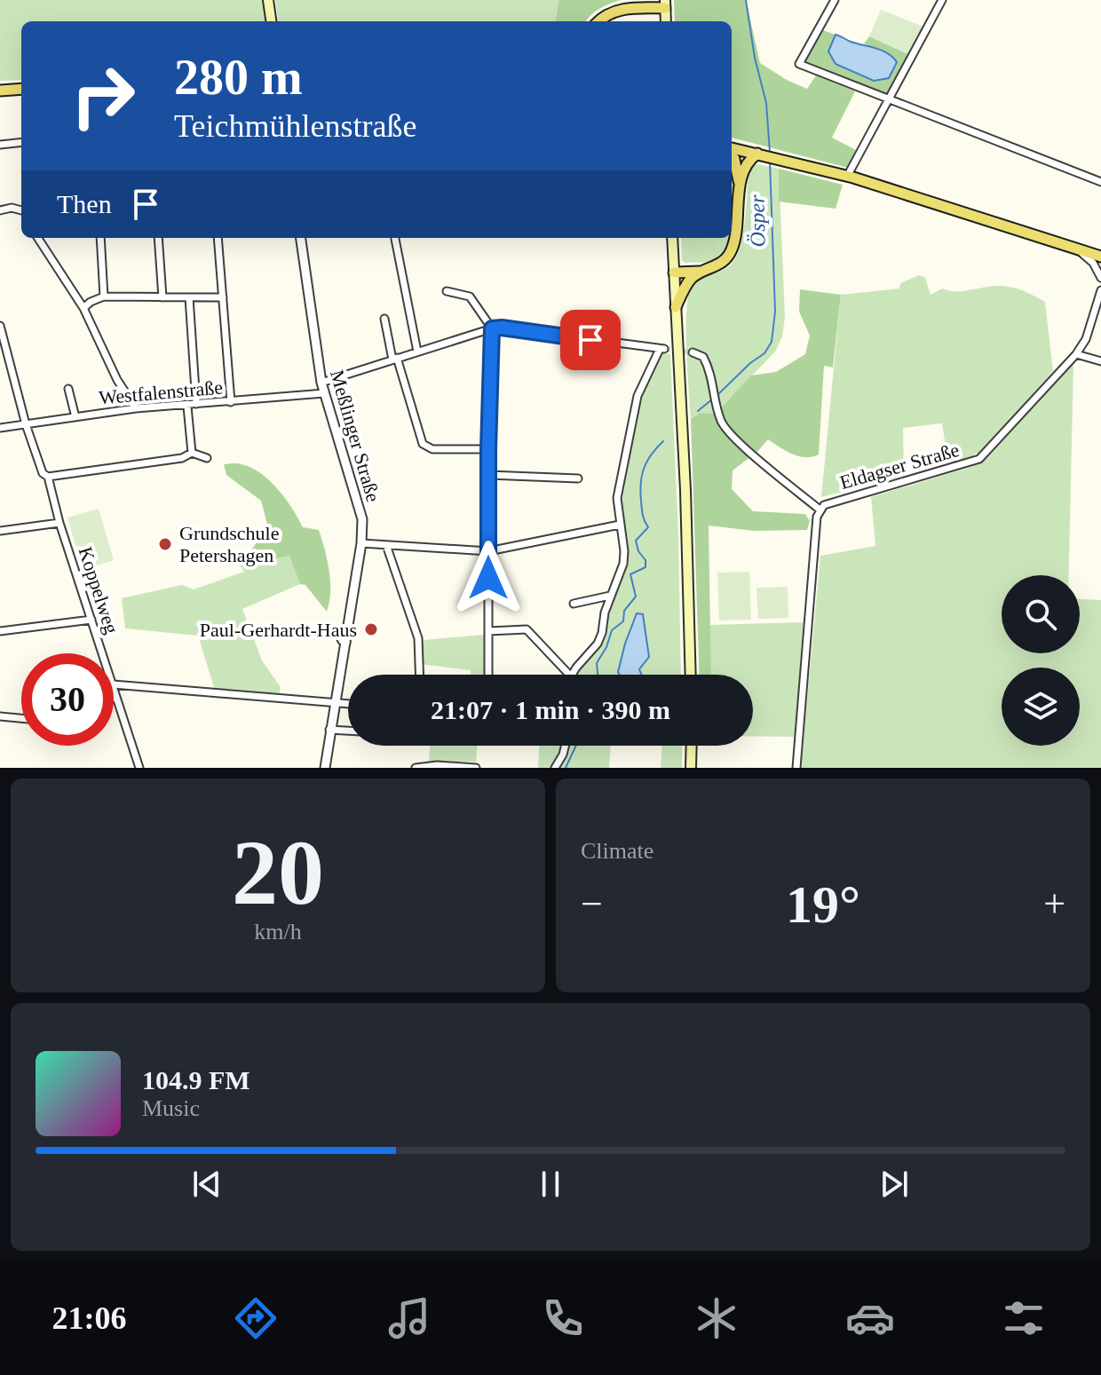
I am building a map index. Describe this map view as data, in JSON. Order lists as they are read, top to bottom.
{
  "streets": {
    "street": [
      "Westfalenstraße",
      "Meßlinger Straße",
      "Eldagser Straße",
      "Koppelweg"
    ]
  },
  "crossings": [
    ["Westfalenstraße", "Meßlinger Straße"],
    ["Westfalenstraße", "Koppelweg"]
  ],
  "water": ["Ösper"],
  "places": ["Grundschule Petershagen", "Paul-Gerhardt-Haus"],
  "page": {
    "turn": ["280 m", "Teichmühlenstraße"],
    "then": "Then",
    "limit": "30",
    "trip": "21:07 · 1 min · 390 m",
    "tile": [
      ["20", "km/h"],
      "Climate"
    ],
    "heat": ["−", "19°", "+"],
    "song": ["104.9 FM", "Music"],
    "tabs": "21:06"
  }
}
